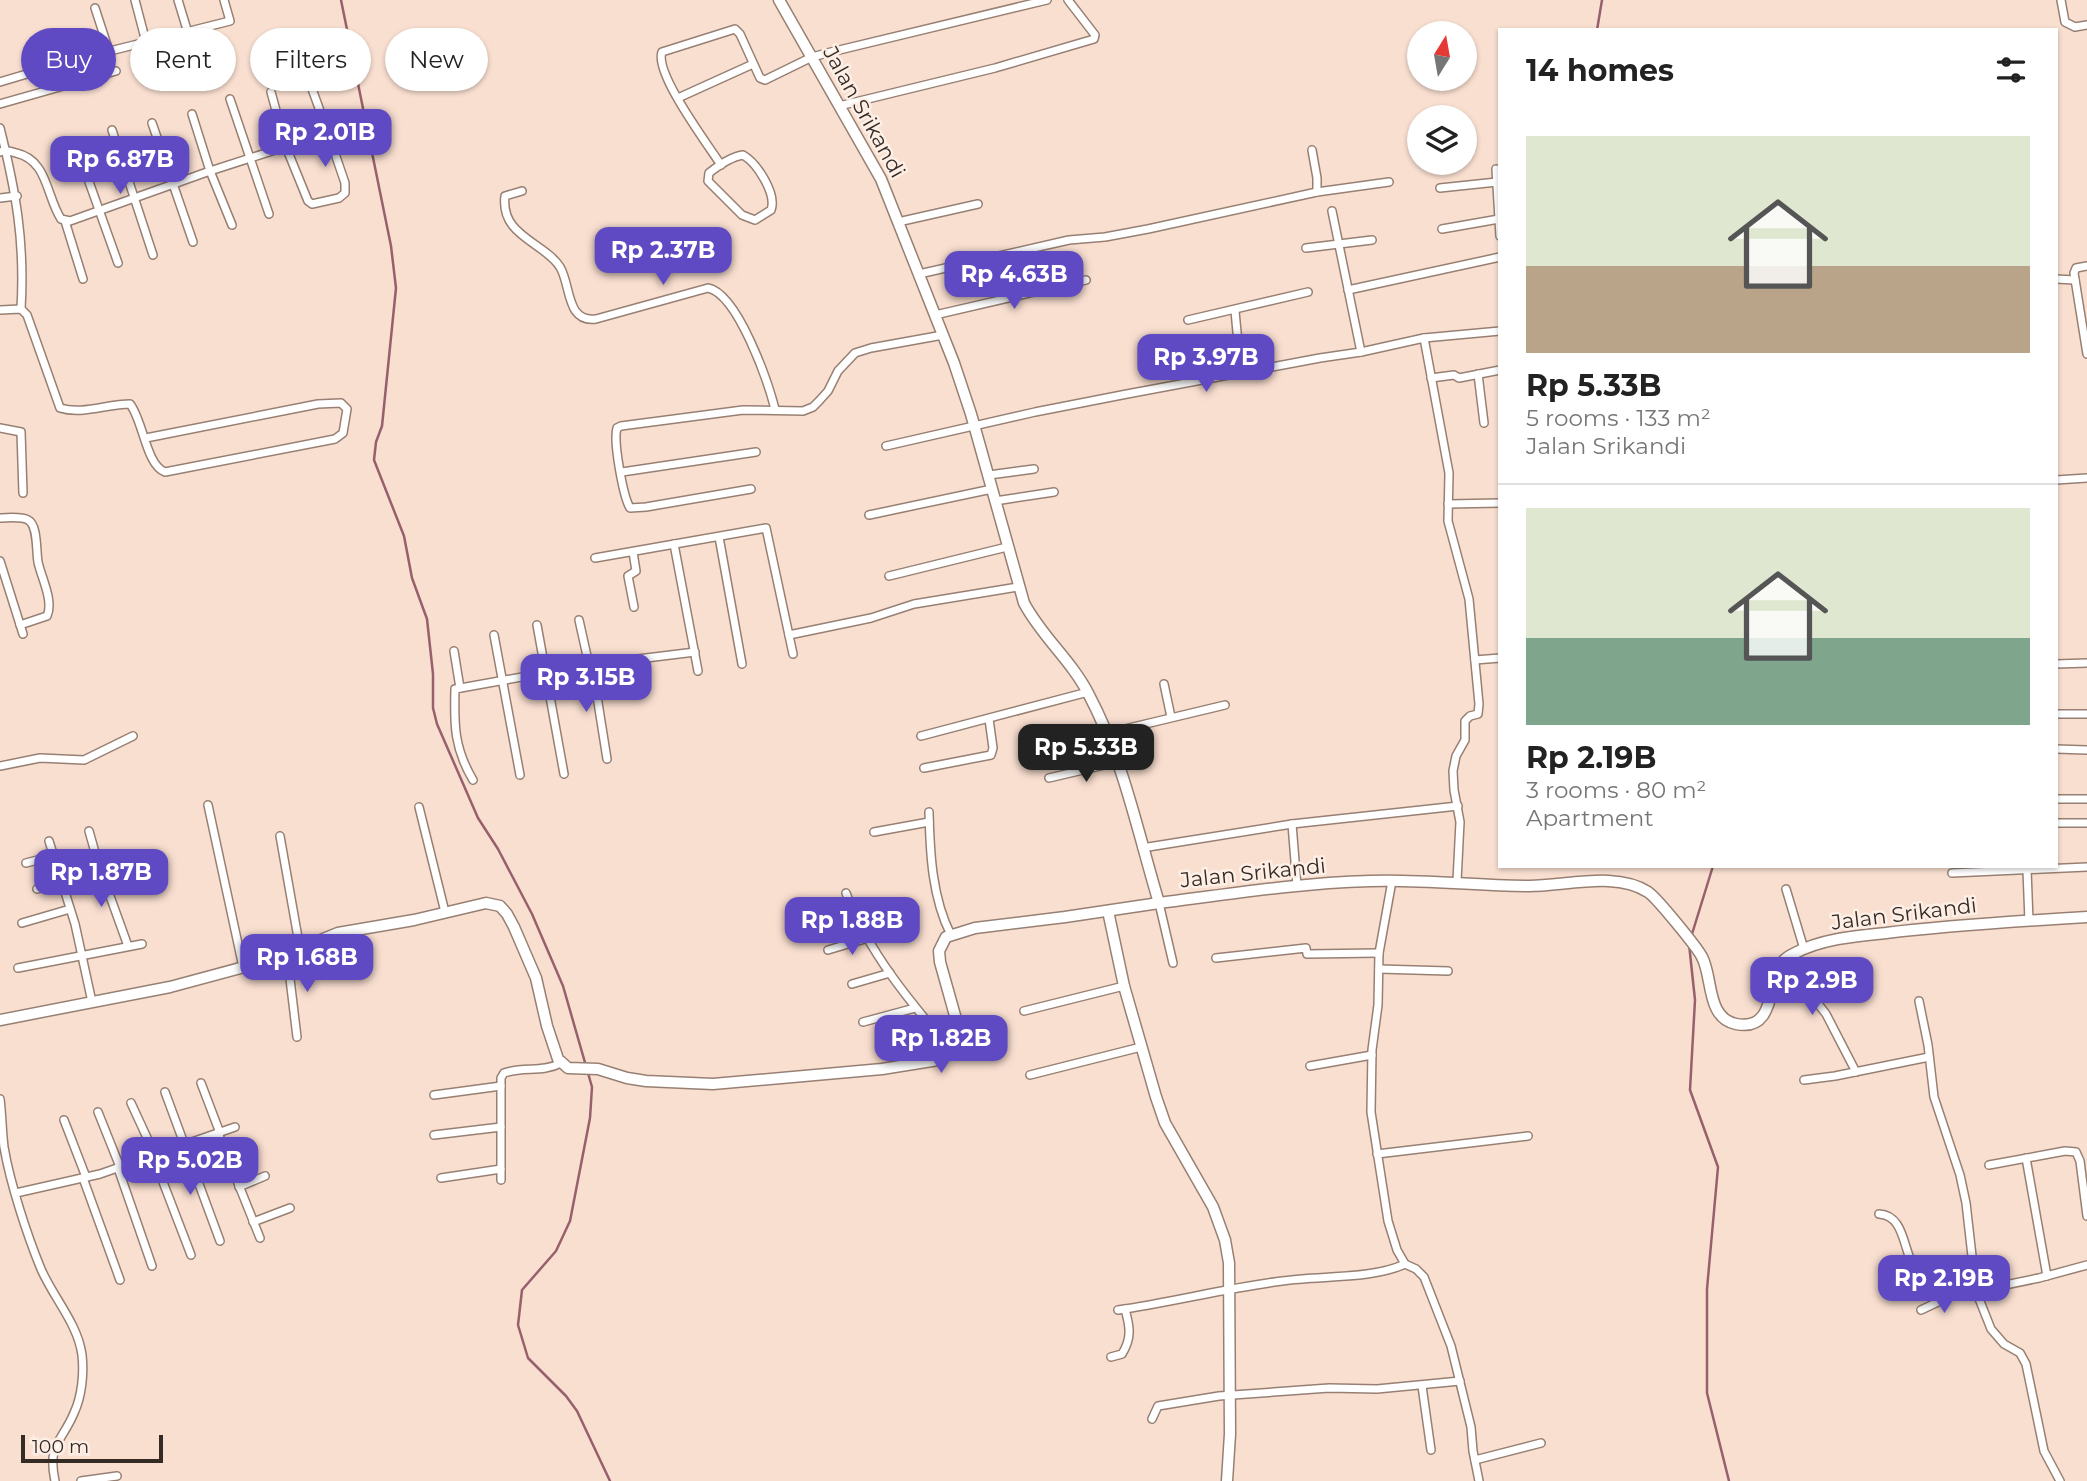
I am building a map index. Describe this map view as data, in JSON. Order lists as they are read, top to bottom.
{
  "streets": {
    "street": ["Jalan Srikandi"]
  },
  "scale_bar": "100 m",
  "north": "top",
  "page": {
    "chip": [
      "Buy",
      "Rent",
      "Filters",
      "New"
    ],
    "heading": "14 homes",
    "price": [
      "Rp 2.01B",
      "Rp 6.87B",
      "Rp 2.37B",
      "Rp 4.63B",
      "Rp 3.97B",
      "Rp 3.15B",
      "Rp 5.33B",
      "Rp 1.87B",
      "Rp 1.88B",
      "Rp 1.68B",
      "Rp 2.9B",
      "Rp 1.82B",
      "Rp 5.02B",
      "Rp 2.19B"
    ],
    "list": [
      {
        "name": "Rp 5.33B",
        "note": "5 rooms · 133 m² · Jalan Srikandi"
      },
      {
        "name": "Rp 2.19B",
        "note": "3 rooms · 80 m² · Apartment"
      }
    ],
    "scale": "100 m"
  }
}
